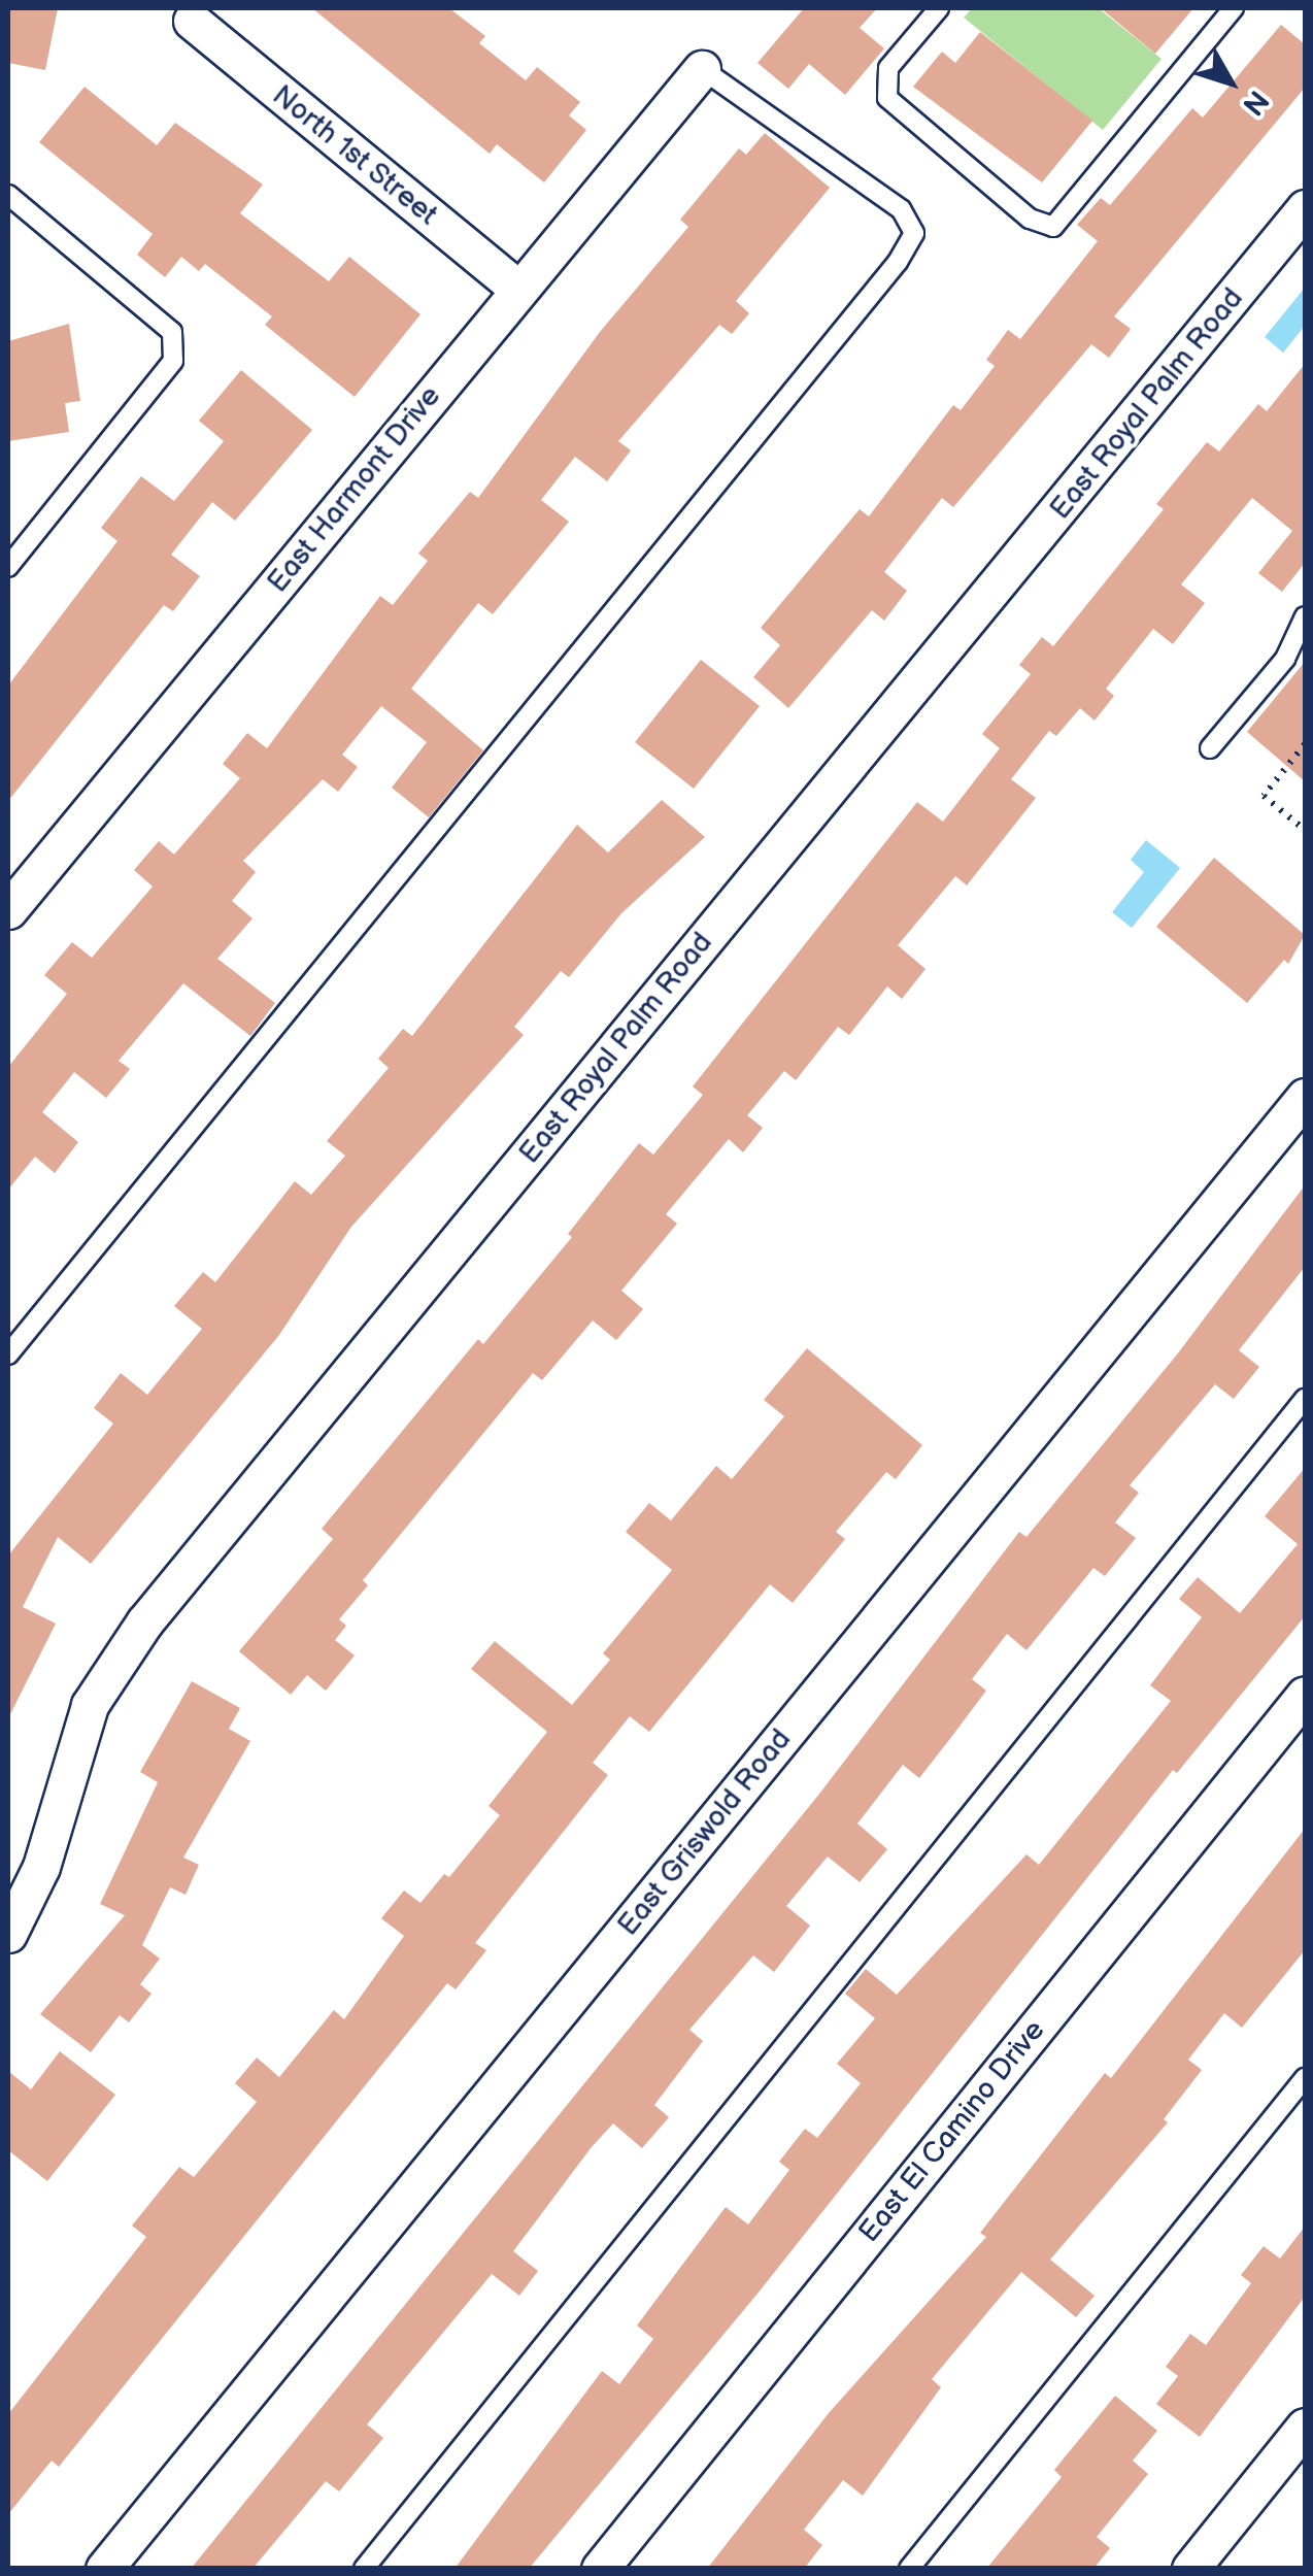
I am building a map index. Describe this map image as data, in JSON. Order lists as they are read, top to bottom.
{
  "streets": {
    "street": [
      "North 1st Street",
      "East Royal Palm Road",
      "East Harmont Drive",
      "East Griswold Road",
      "East El Camino Drive"
    ]
  },
  "crossings": [
    ["North 1st Street", "East Harmont Drive"]
  ],
  "north": "bottom right"
}
